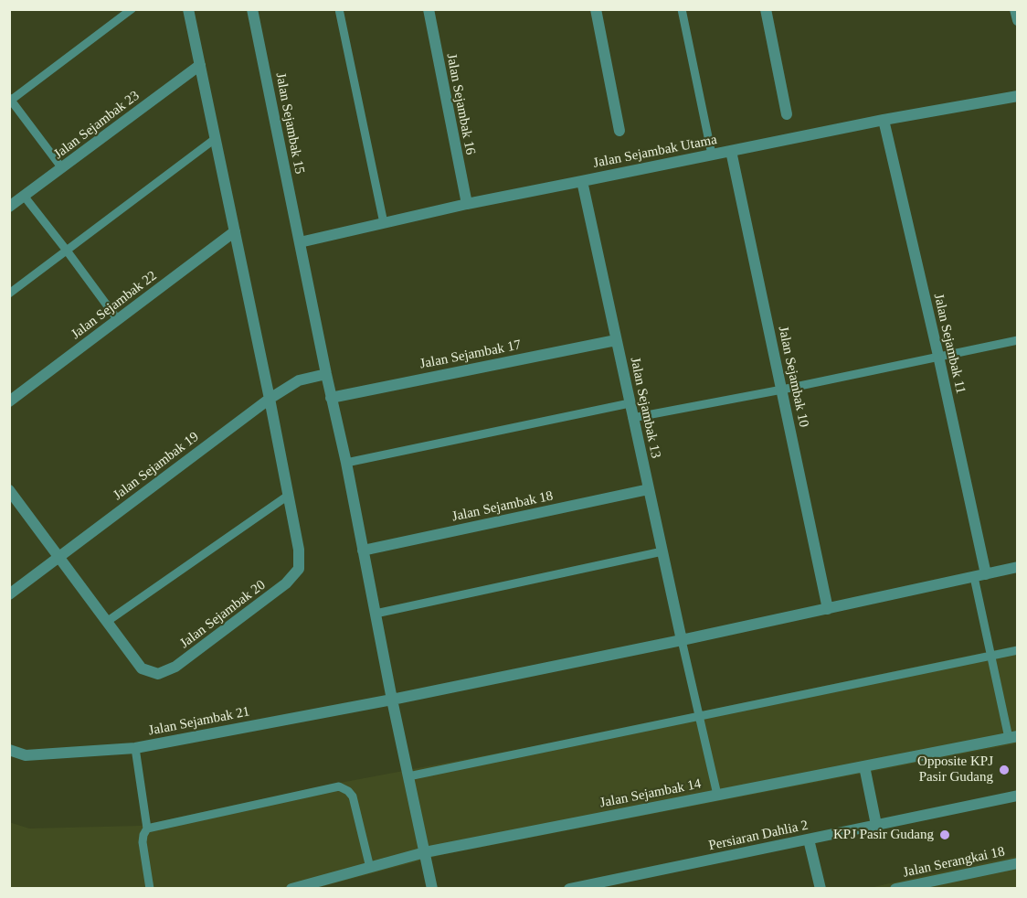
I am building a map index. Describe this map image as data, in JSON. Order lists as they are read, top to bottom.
{
  "streets": {
    "street": [
      "Jalan Sejambak 16",
      "Jalan Sejambak 15",
      "Jalan Sejambak 23",
      "Jalan Sejambak Utama",
      "Jalan Sejambak 22",
      "Jalan Sejambak 11",
      "Jalan Sejambak 17",
      "Jalan Sejambak 10",
      "Jalan Sejambak 13",
      "Jalan Sejambak 19",
      "Jalan Sejambak 18",
      "Jalan Sejambak 20",
      "Jalan Sejambak 21",
      "Jalan Sejambak 14",
      "Persiaran Dahlia 2",
      "Jalan Serangkai 18"
    ]
  },
  "crossings": [
    ["Jalan Sejambak 16", "Jalan Sejambak Utama"],
    ["Jalan Sejambak 15", "Jalan Sejambak Utama"],
    ["Jalan Sejambak 15", "Jalan Sejambak 17"],
    ["Jalan Sejambak 15", "Jalan Sejambak 19"],
    ["Jalan Sejambak 15", "Jalan Sejambak 18"],
    ["Jalan Sejambak 15", "Jalan Sejambak 21"],
    ["Jalan Sejambak 15", "Jalan Sejambak 14"],
    ["Jalan Sejambak Utama", "Jalan Sejambak 11"],
    ["Jalan Sejambak Utama", "Jalan Sejambak 10"],
    ["Jalan Sejambak Utama", "Jalan Sejambak 13"],
    ["Jalan Sejambak 17", "Jalan Sejambak 13"],
    ["Jalan Sejambak 13", "Jalan Sejambak 18"]
  ],
  "places": ["Opposite KPJ Pasir Gudang", "KPJ Pasir Gudang"]
}
